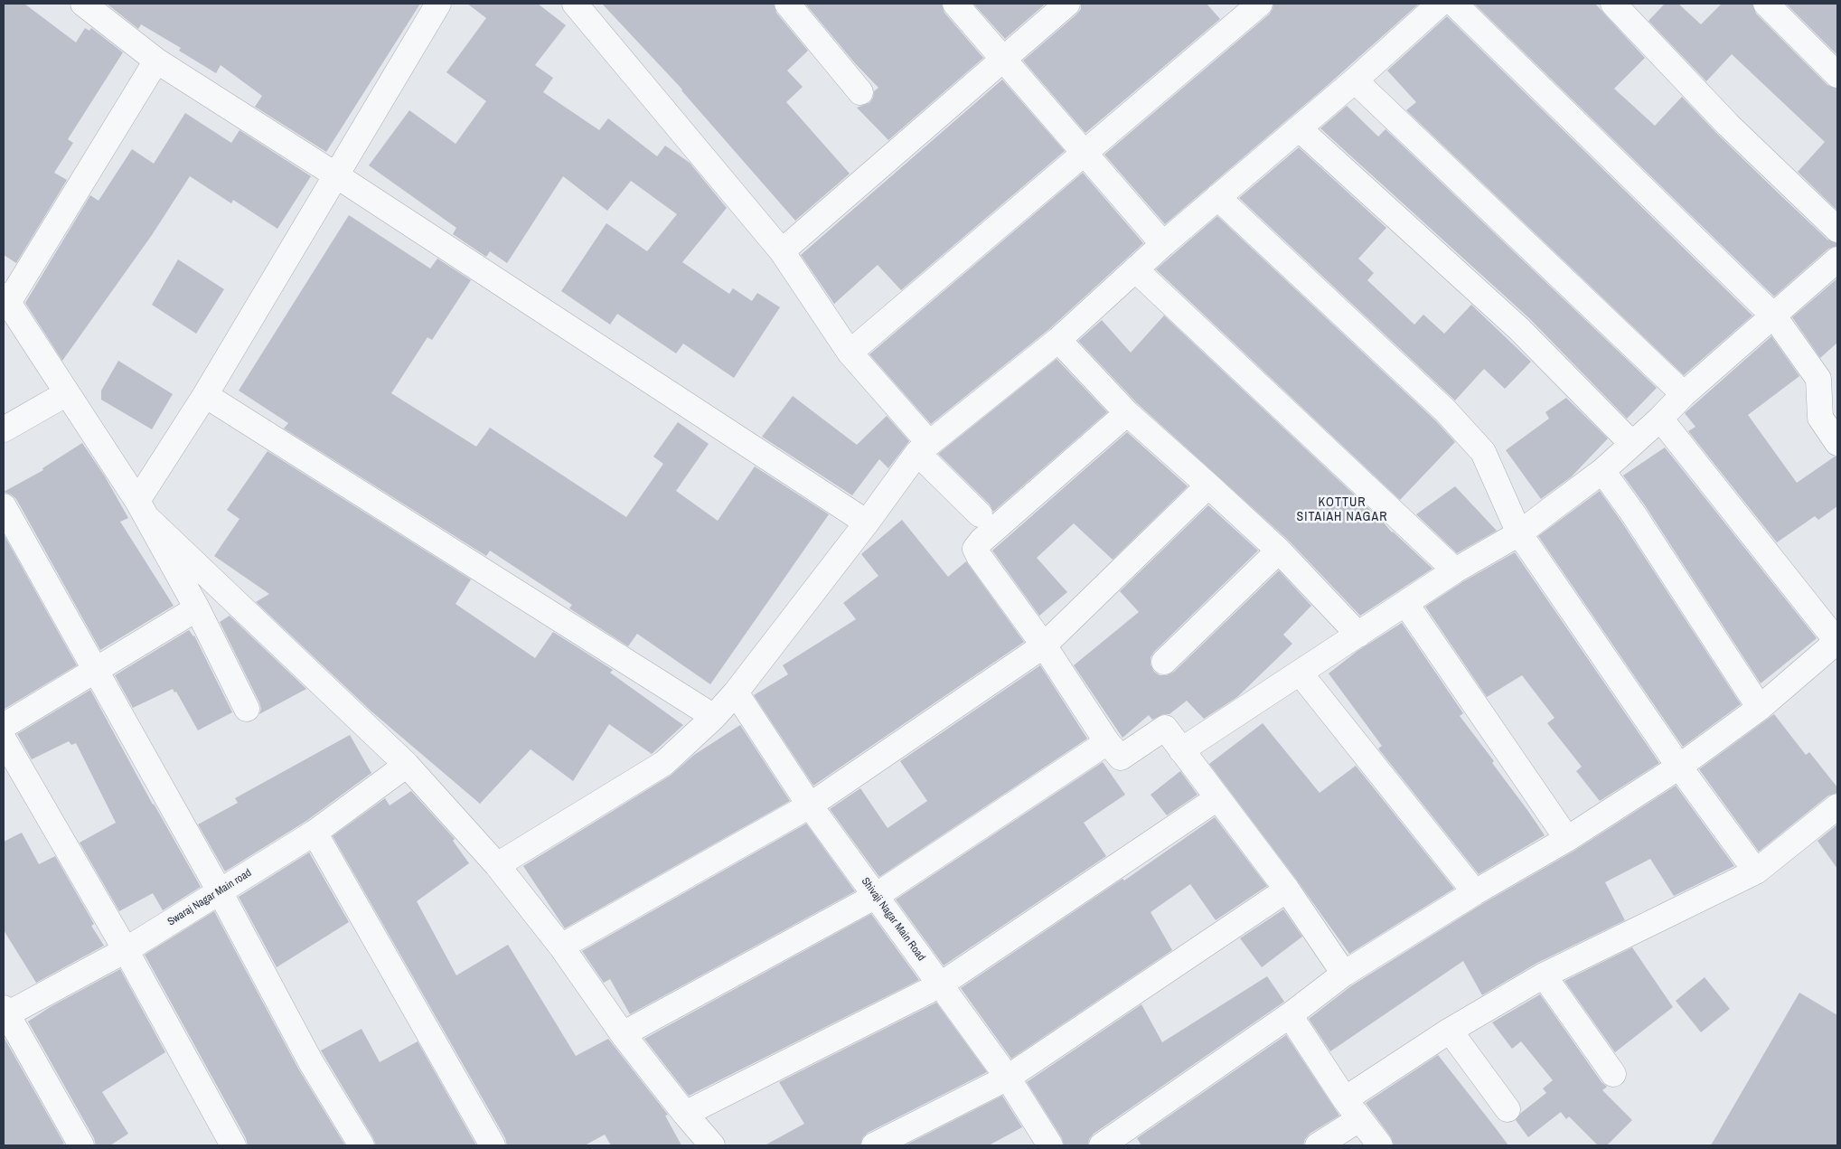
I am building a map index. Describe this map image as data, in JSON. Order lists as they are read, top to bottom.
{
  "streets": {
    "street": ["Swaraj Nagar Main road", "Shivaji Nagar Main Road"]
  },
  "districts": ["KOTTUR SITAIAH NAGAR"]
}
